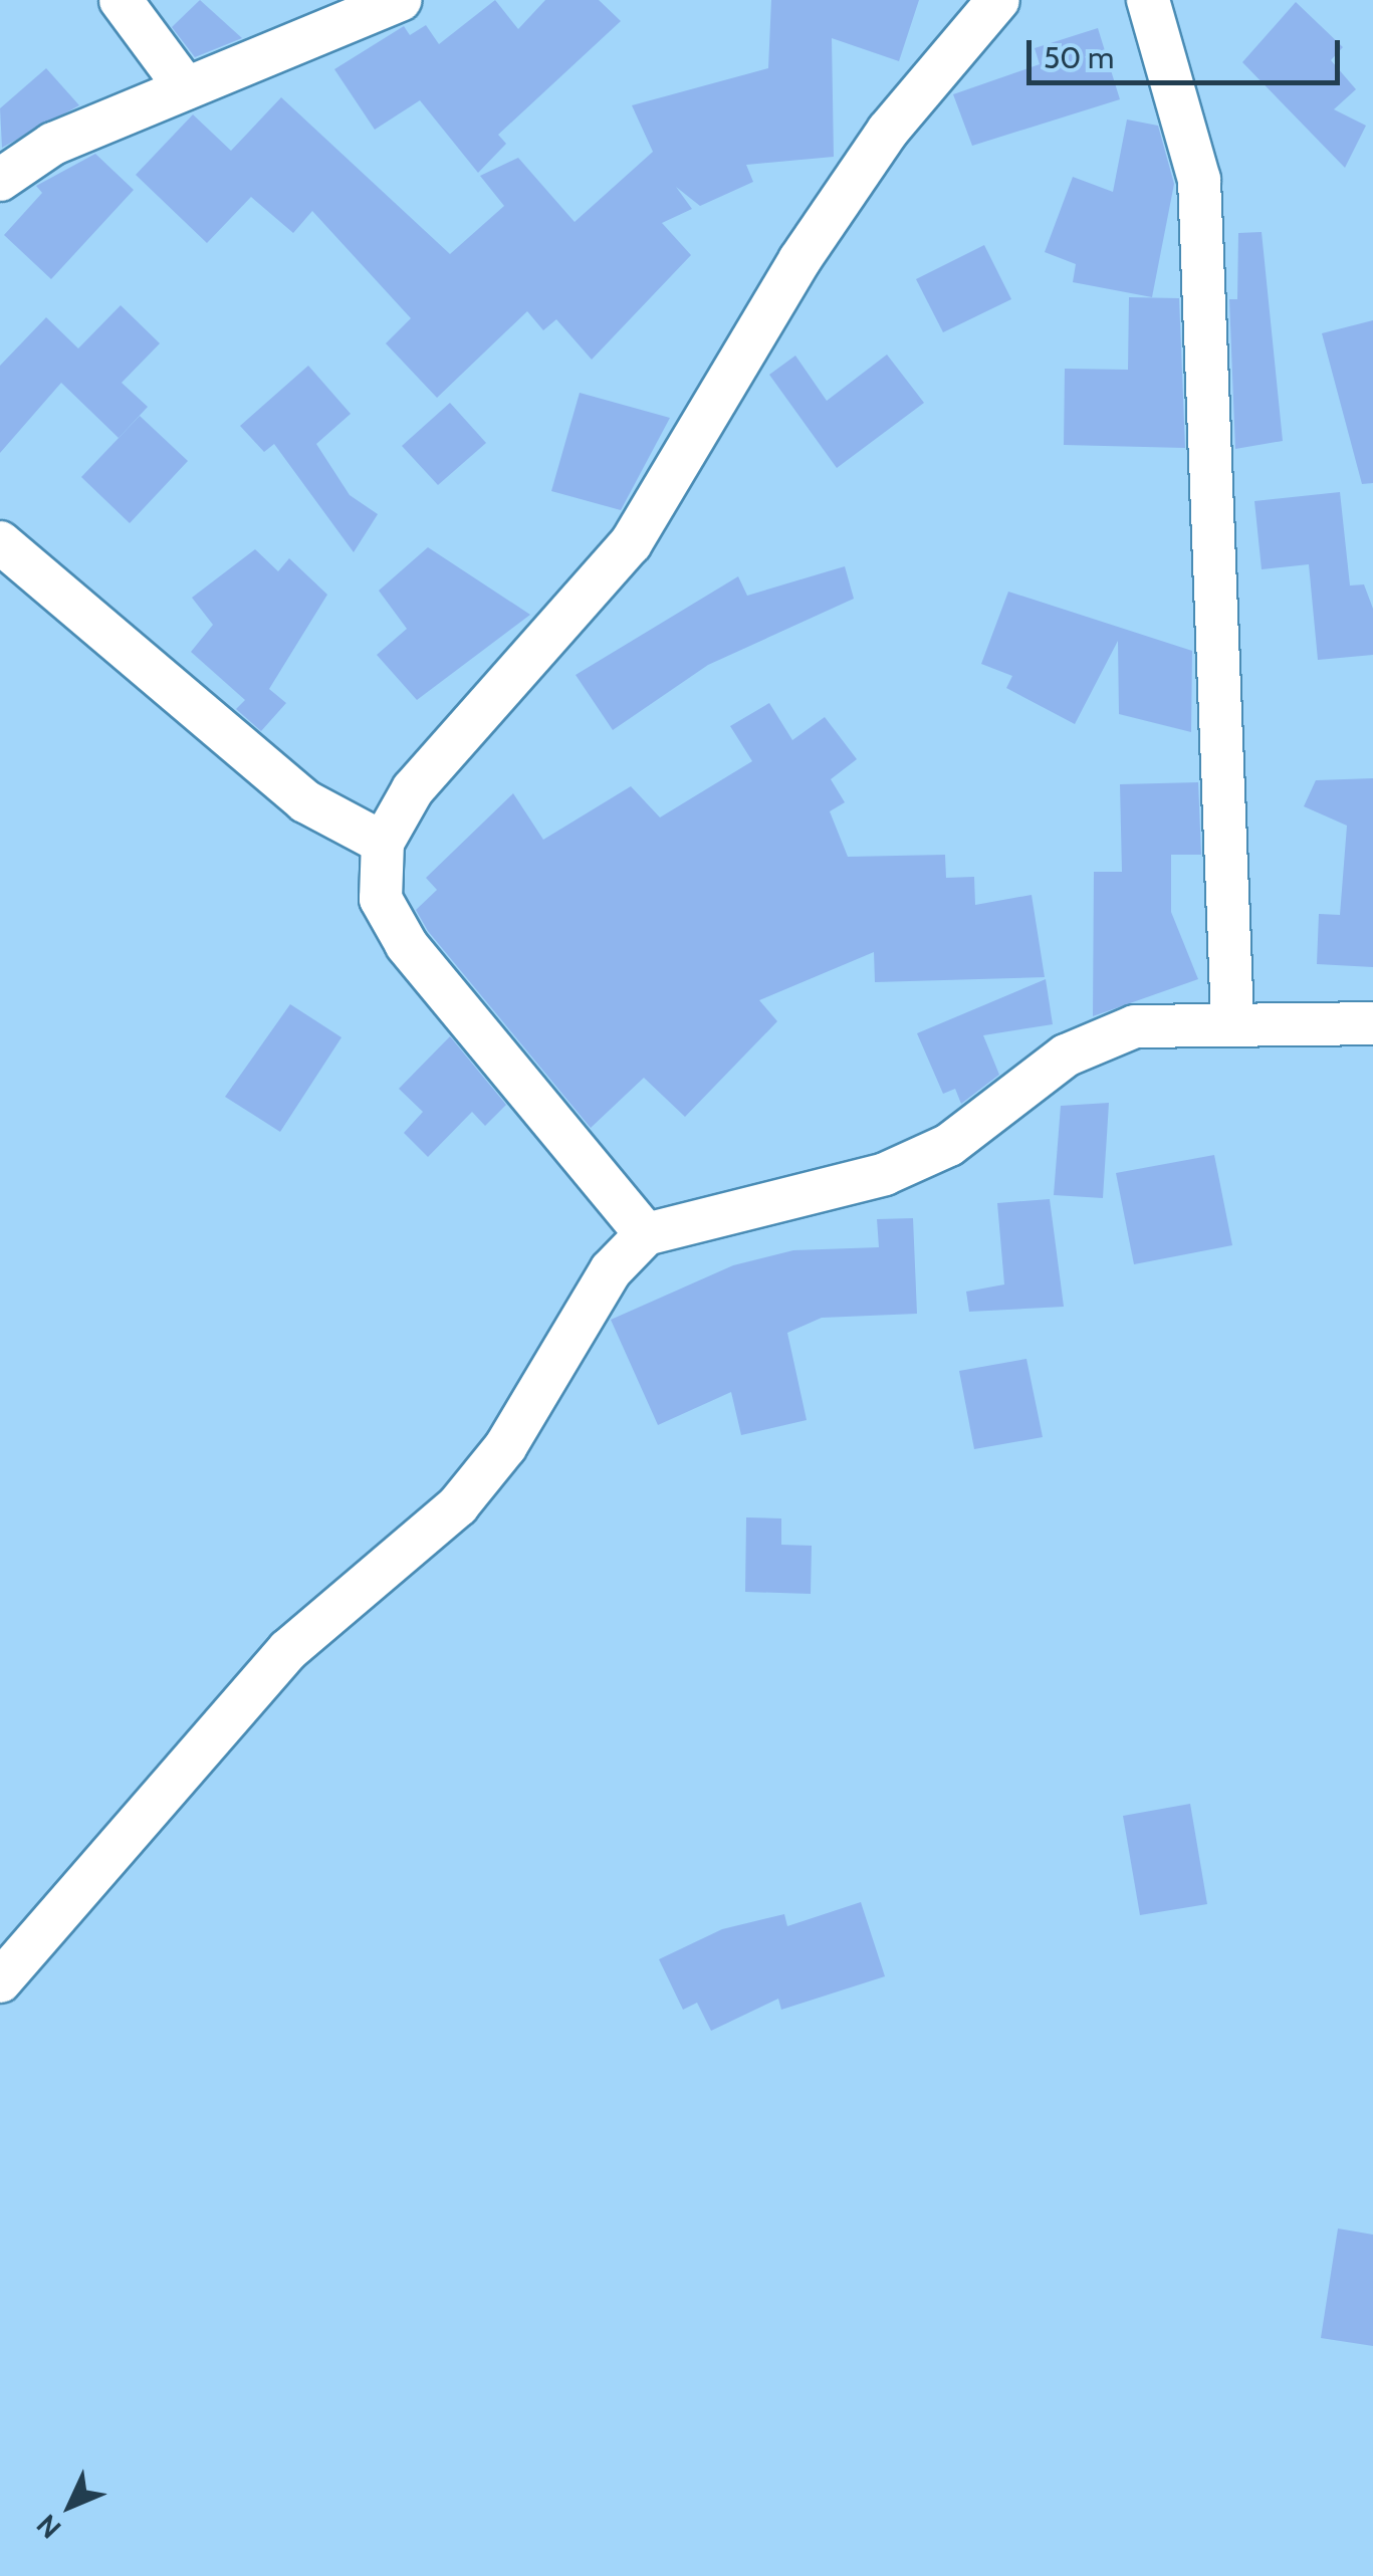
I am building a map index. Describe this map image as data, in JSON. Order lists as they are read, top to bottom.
{
  "scale_bar": "50 m",
  "north": "bottom left"
}
